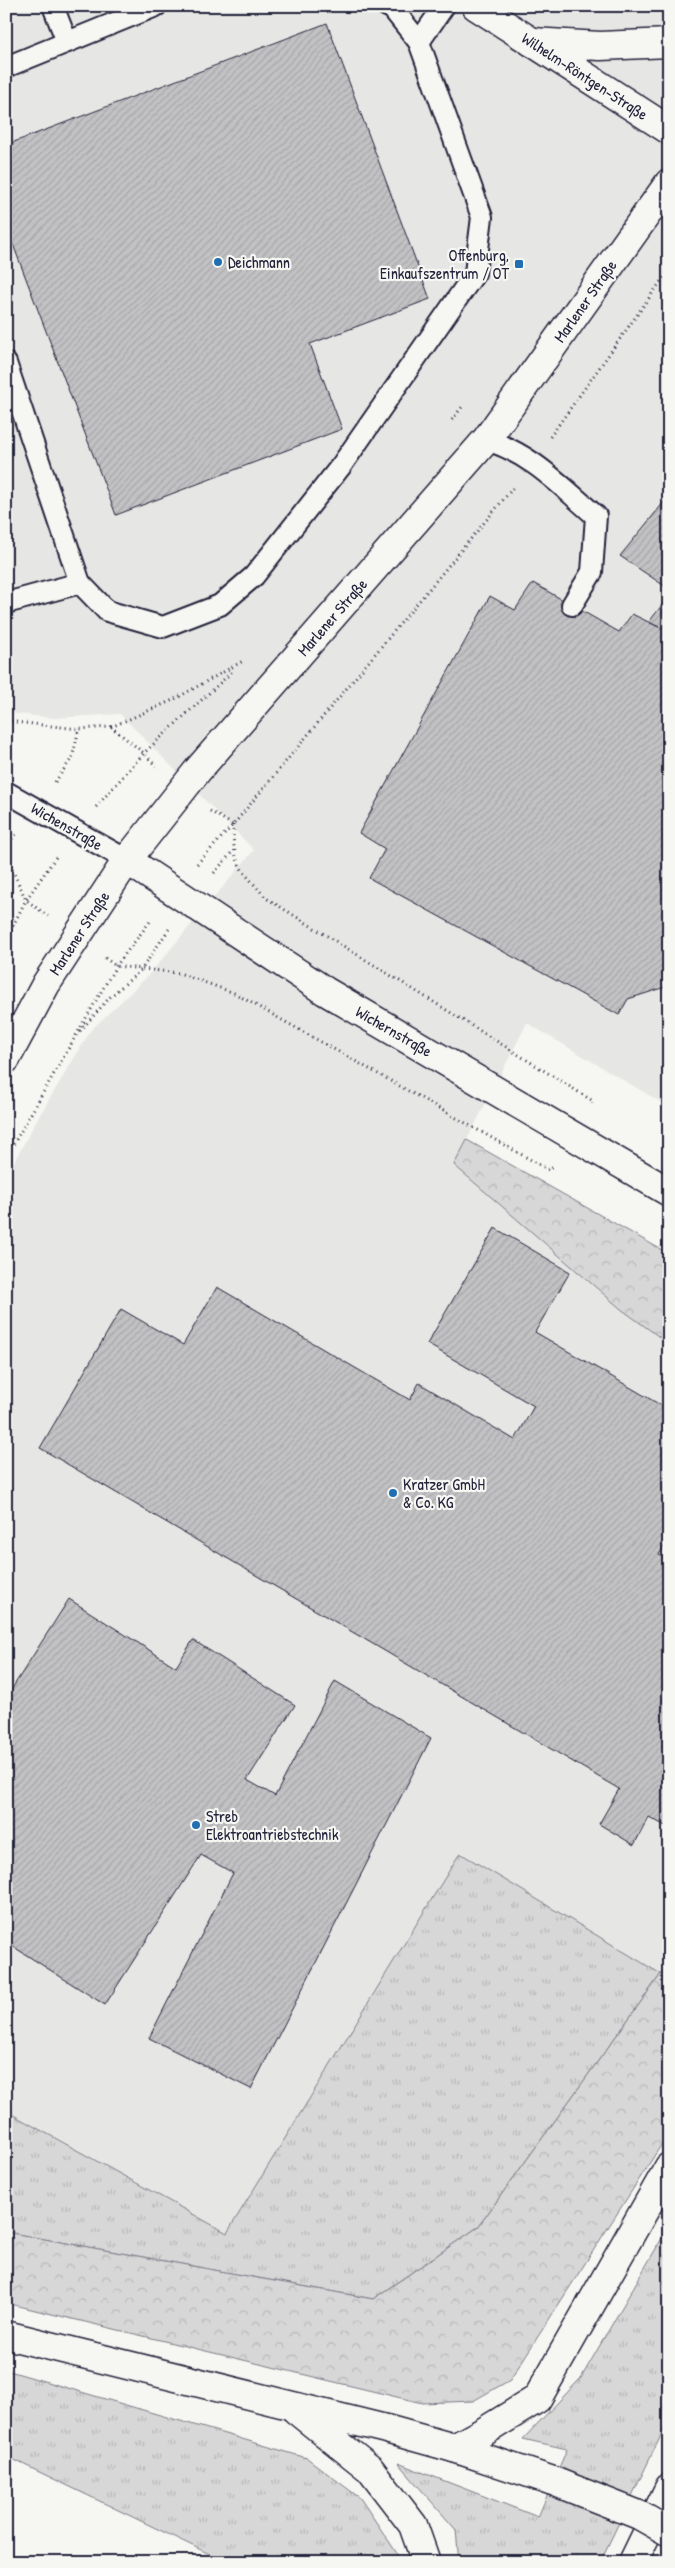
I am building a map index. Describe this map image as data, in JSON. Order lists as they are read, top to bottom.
{
  "streets": {
    "main road": ["Wilhelm-Röntgen-Straße", "Marlener Straße", "Wichernstraße"],
    "lane": ["Wichenstraße"]
  },
  "crossings": [
    ["Marlener Straße", "Wichenstraße"],
    ["Marlener Straße", "Wichernstraße"],
    ["Wichenstraße", "Wichernstraße"]
  ],
  "places": {
    "other": ["Deichmann", "Kratzer GmbH & Co. KG", "Streb Elektroantriebstechnik"],
    "transit": ["Offenburg, Einkaufszentrum / OT"]
  }
}
